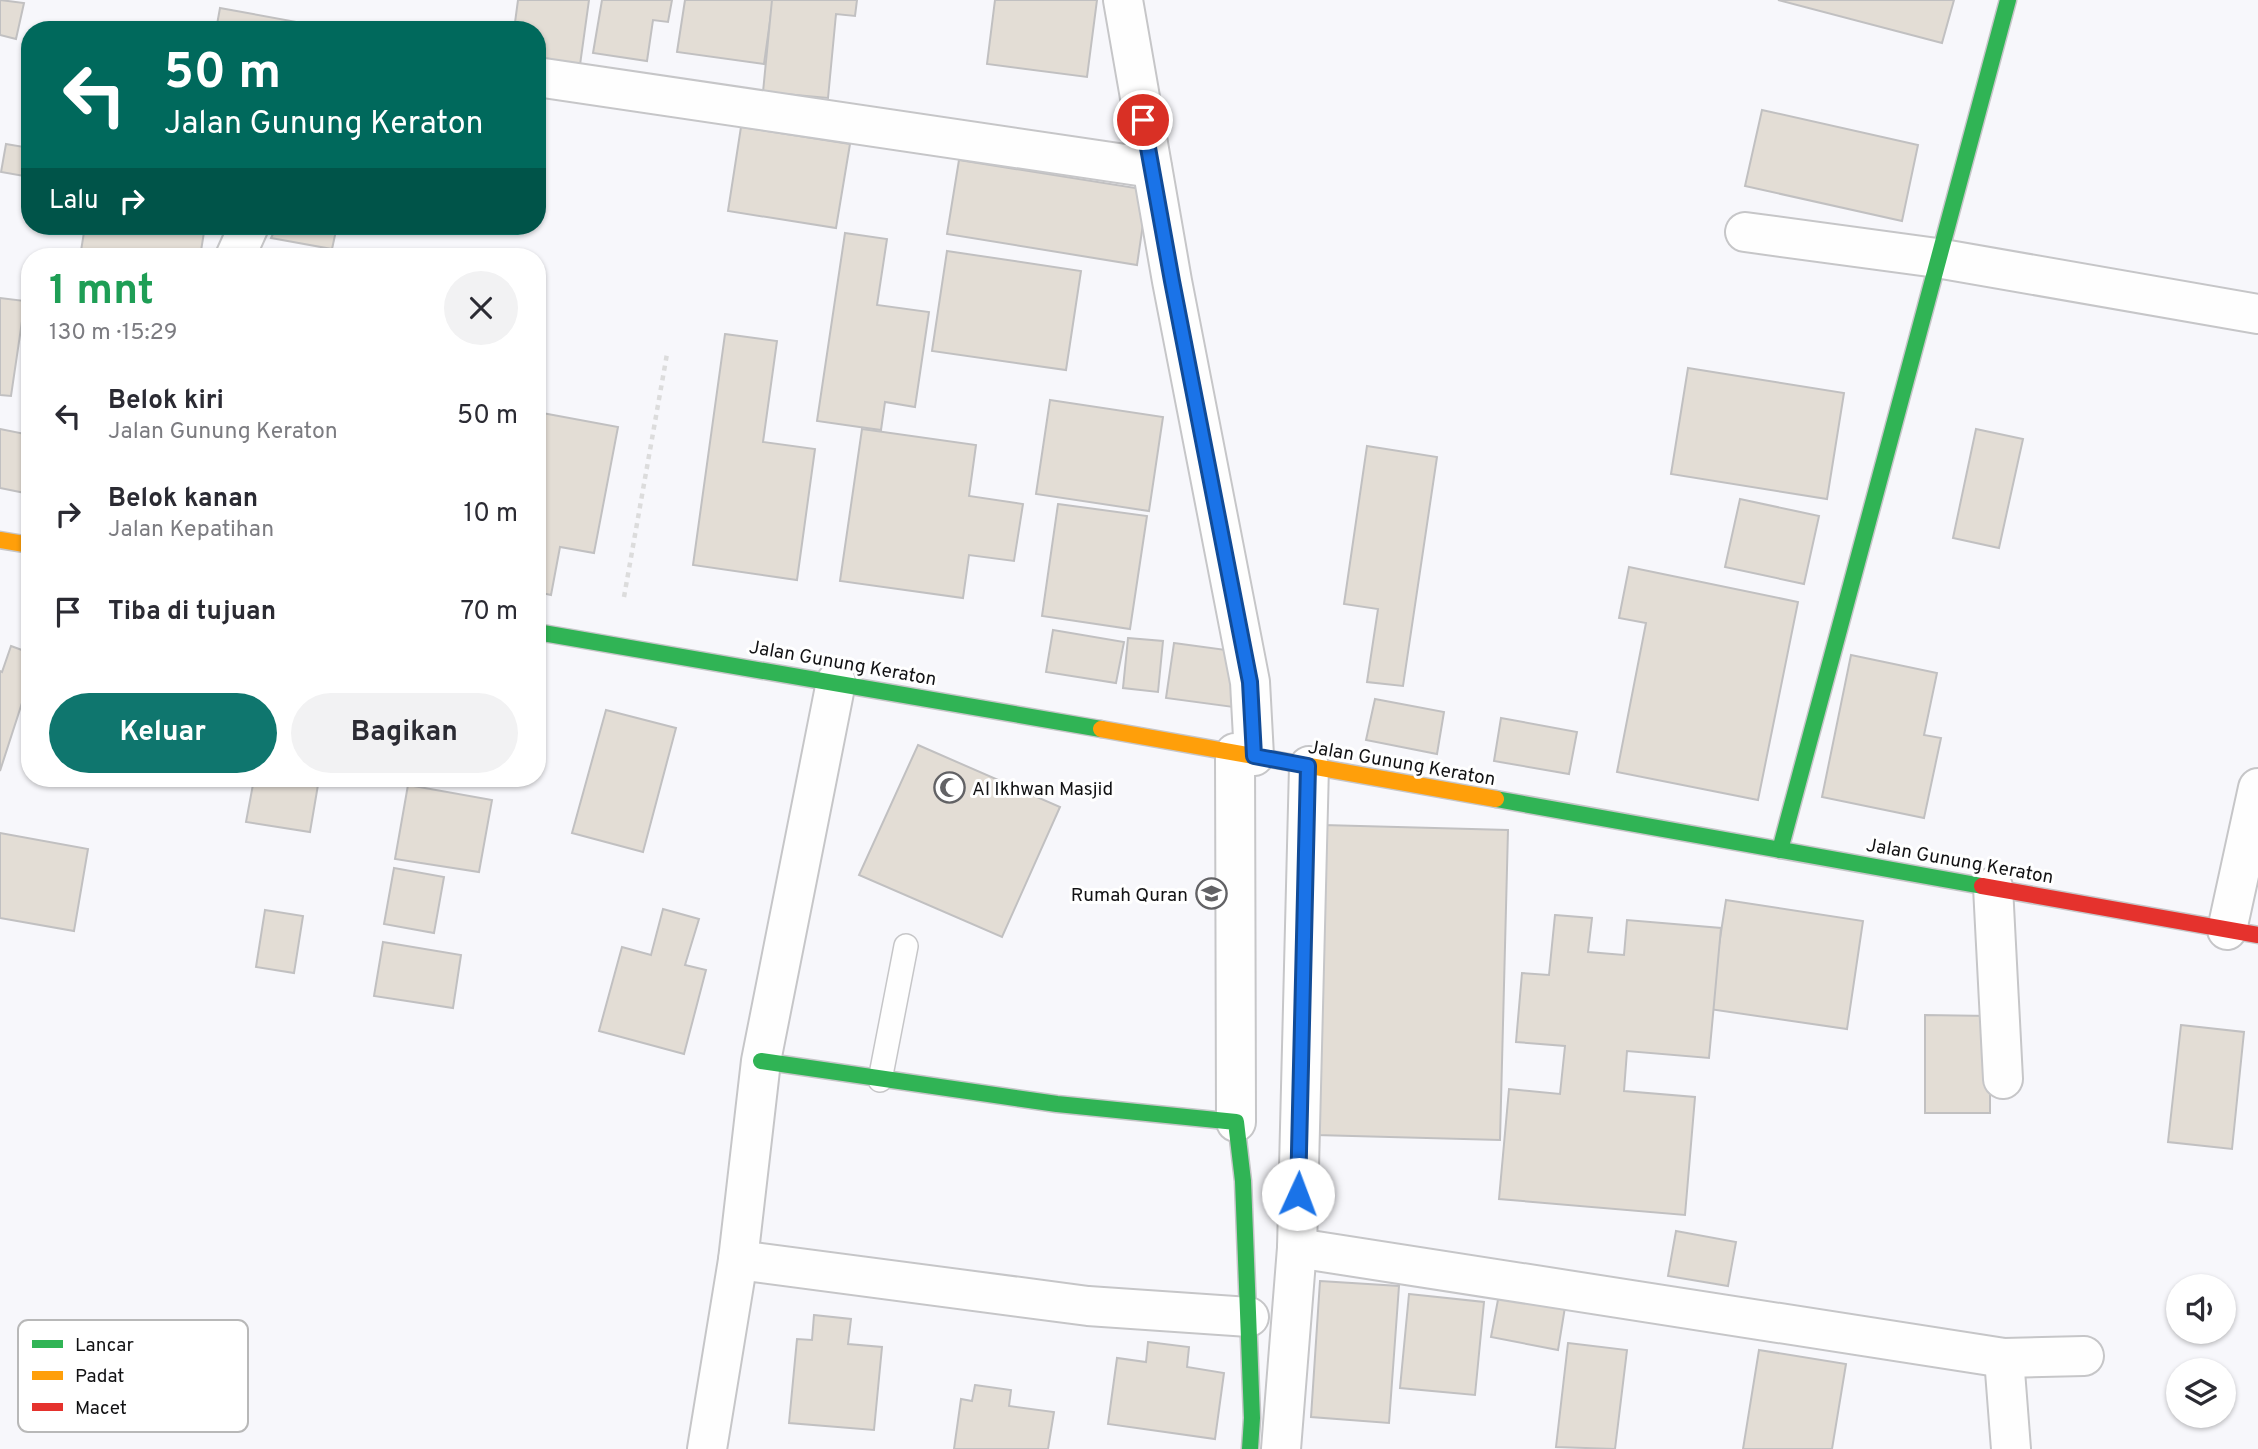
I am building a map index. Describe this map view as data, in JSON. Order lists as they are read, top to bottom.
{
  "streets": {
    "street": ["Jalan Gunung Keraton"]
  },
  "places": {
    "mosque": ["Al Ikhwan Masjid"],
    "school or university": ["Rumah Quran"]
  },
  "legend": ["Lancar", "Padat", "Macet"],
  "page": {
    "turn": ["50 m", "Jalan Gunung Keraton"],
    "then": "Lalu",
    "heading": ["1 mnt", "130 m · 15:29"],
    "list": [
      {
        "name": "Belok kiri",
        "note": "Jalan Gunung Keraton",
        "value": "50 m"
      },
      {
        "name": "Belok kanan",
        "note": "Jalan Kepatihan",
        "value": "10 m"
      },
      {
        "name": "Tiba di tujuan",
        "value": "70 m"
      }
    ],
    "buttons": ["Keluar", "Bagikan"]
  }
}
